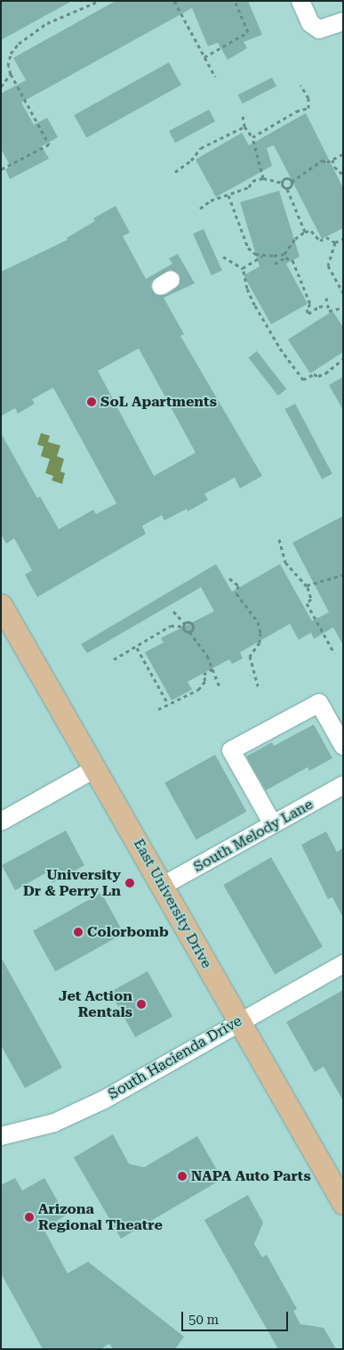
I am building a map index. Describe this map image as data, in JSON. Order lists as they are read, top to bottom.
{
  "streets": {
    "main road": ["East University Drive"],
    "street": ["South Melody Lane", "South Hacienda Drive"]
  },
  "crossings": [
    ["South Melody Lane", "East University Drive"],
    ["East University Drive", "South Hacienda Drive"]
  ],
  "places": [
    "SoL Apartments",
    "University Dr & Perry Ln",
    "Colorbomb",
    "Jet Action Rentals",
    "NAPA Auto Parts",
    "Arizona Regional Theatre"
  ],
  "scale_bar": "50 m"
}
